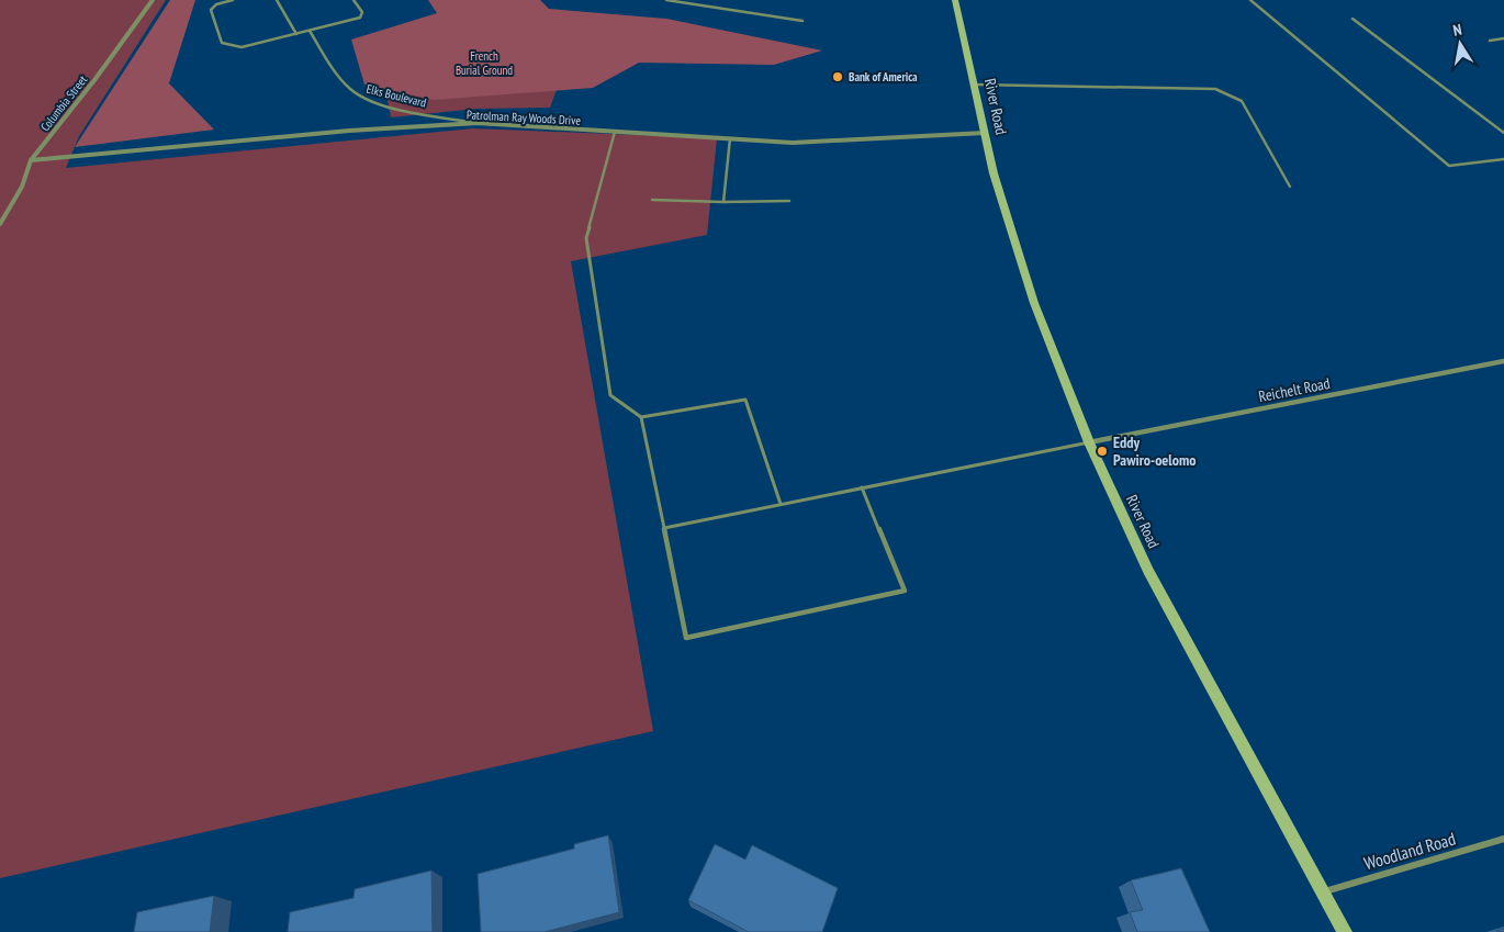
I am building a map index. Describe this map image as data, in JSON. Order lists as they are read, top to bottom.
{
  "streets": {
    "main road": ["River Road"],
    "street": [
      "Columbia Street",
      "Patrolman Ray Woods Drive",
      "Reichelt Road",
      "Woodland Road"
    ],
    "lane": ["Elks Boulevard"]
  },
  "crossings": [
    ["Elks Boulevard", "Patrolman Ray Woods Drive"],
    ["Columbia Street", "Patrolman Ray Woods Drive"],
    ["River Road", "Patrolman Ray Woods Drive"],
    ["River Road", "Reichelt Road"],
    ["River Road", "Woodland Road"]
  ],
  "parks": ["French Burial Ground"],
  "places": ["Bank of America", "Eddy Pawiro-oelomo"],
  "north": "top"
}
